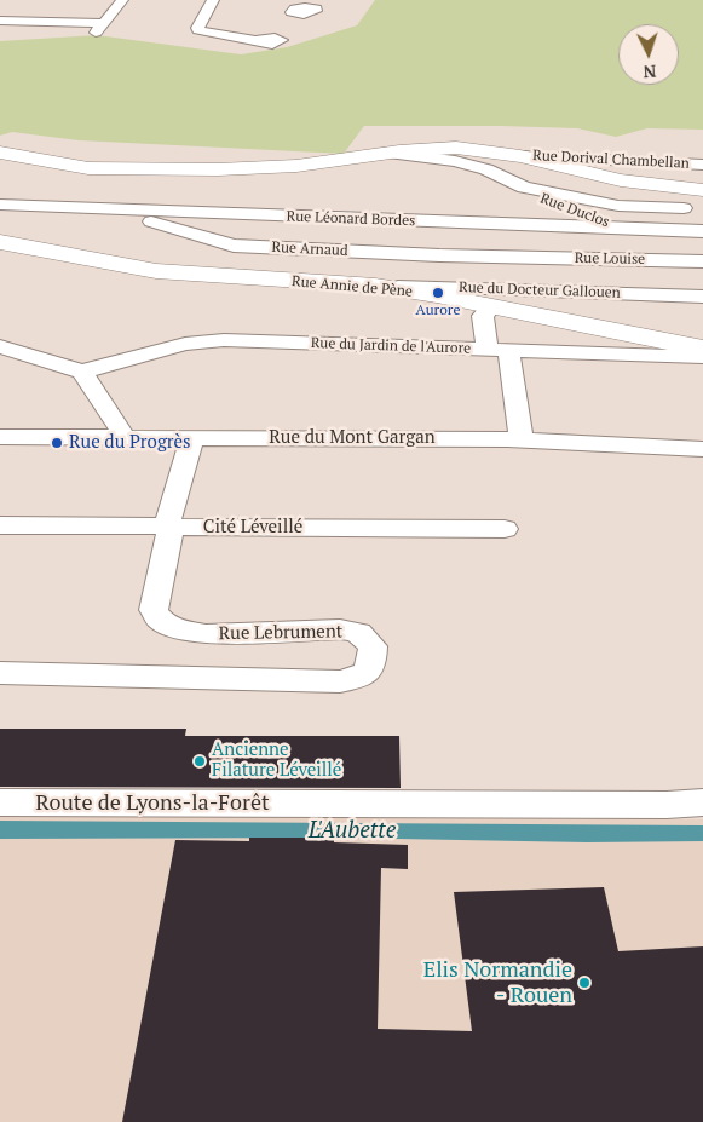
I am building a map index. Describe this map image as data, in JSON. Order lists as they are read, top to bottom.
{
  "streets": {
    "street": [
      "Rue Dorival Chambellan",
      "Rue Duclos",
      "Rue Léonard Bordes",
      "Rue Arnaud",
      "Rue Louise",
      "Rue Annie de Pène",
      "Rue du Docteur Gallouen",
      "Rue du Jardin de l'Aurore",
      "Rue du Mont Gargan",
      "Cité Léveillé",
      "Rue Lebrument",
      "Route de Lyons-la-Forêt"
    ]
  },
  "crossings": [
    ["Rue Duclos", "Rue Léonard Bordes"],
    ["Rue Léonard Bordes", "Rue Arnaud"],
    ["Rue Arnaud", "Rue Louise"],
    ["Rue Annie de Pène", "Rue du Docteur Gallouen"],
    ["Rue du Mont Gargan", "Rue Lebrument"],
    ["Cité Léveillé", "Rue Lebrument"]
  ],
  "water": ["L'Aubette"],
  "places": [
    "Aurore",
    "Rue du Progrès",
    "Ancienne Filature Léveillé",
    "Elis Normandie - Rouen"
  ],
  "north": "bottom"
}
